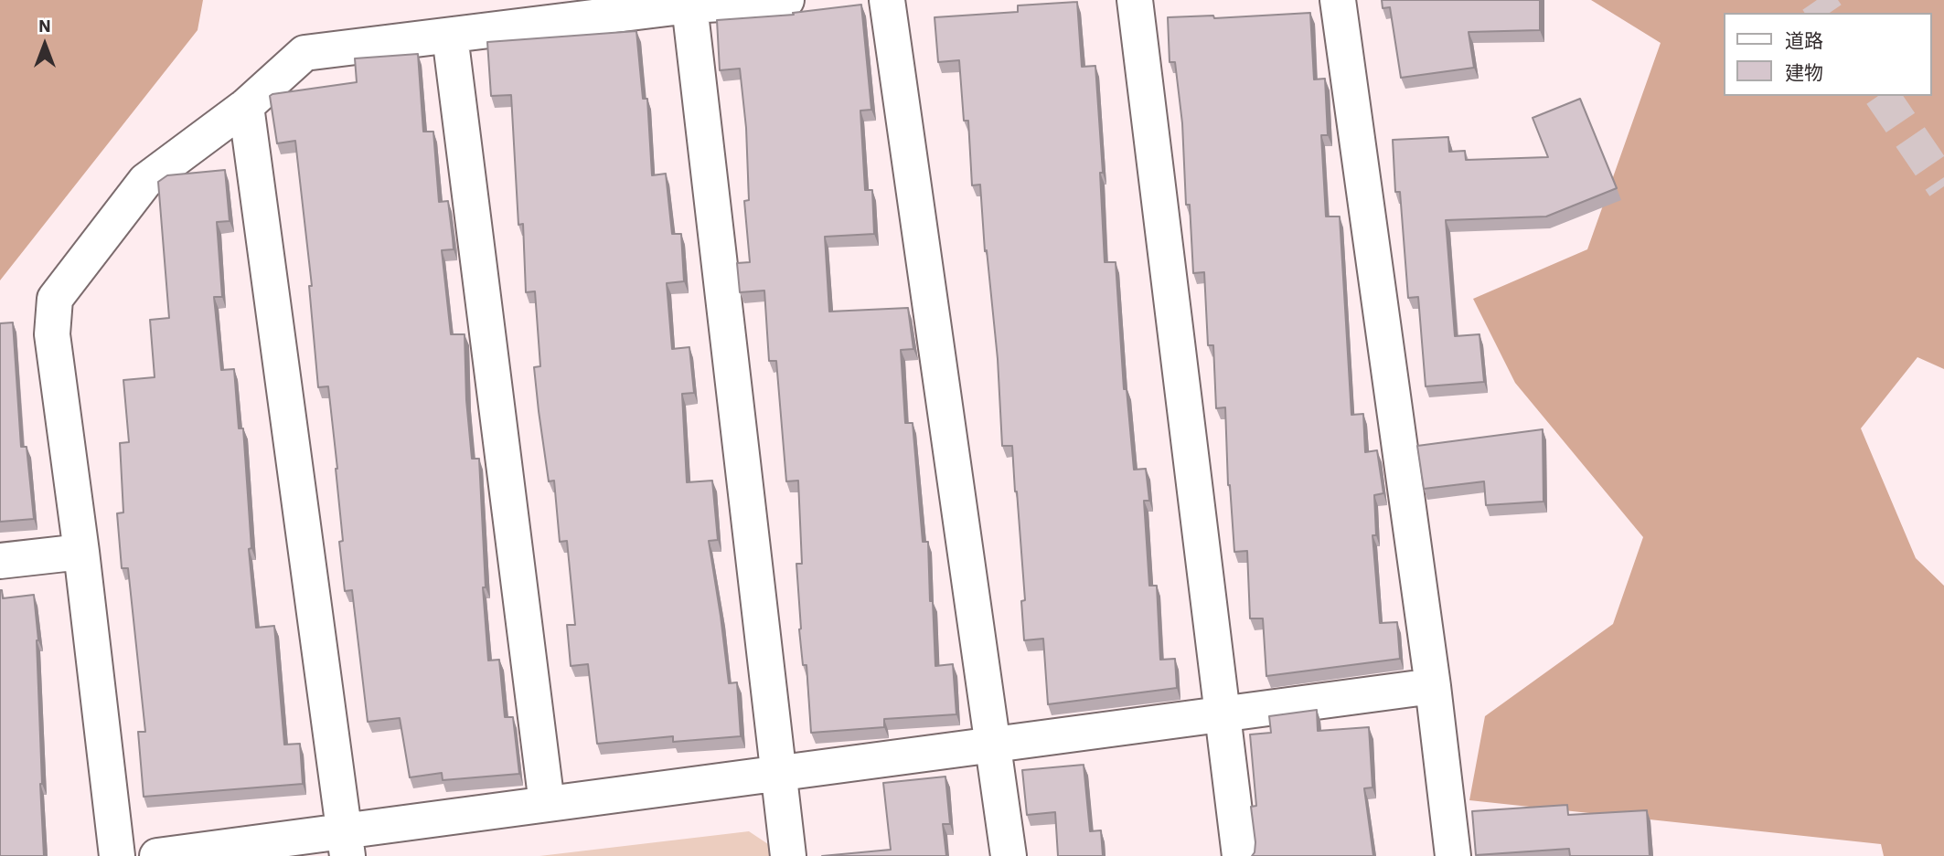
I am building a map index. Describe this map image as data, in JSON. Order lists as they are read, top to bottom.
{
  "legend": ["道路", "建物"],
  "north": "top"
}
